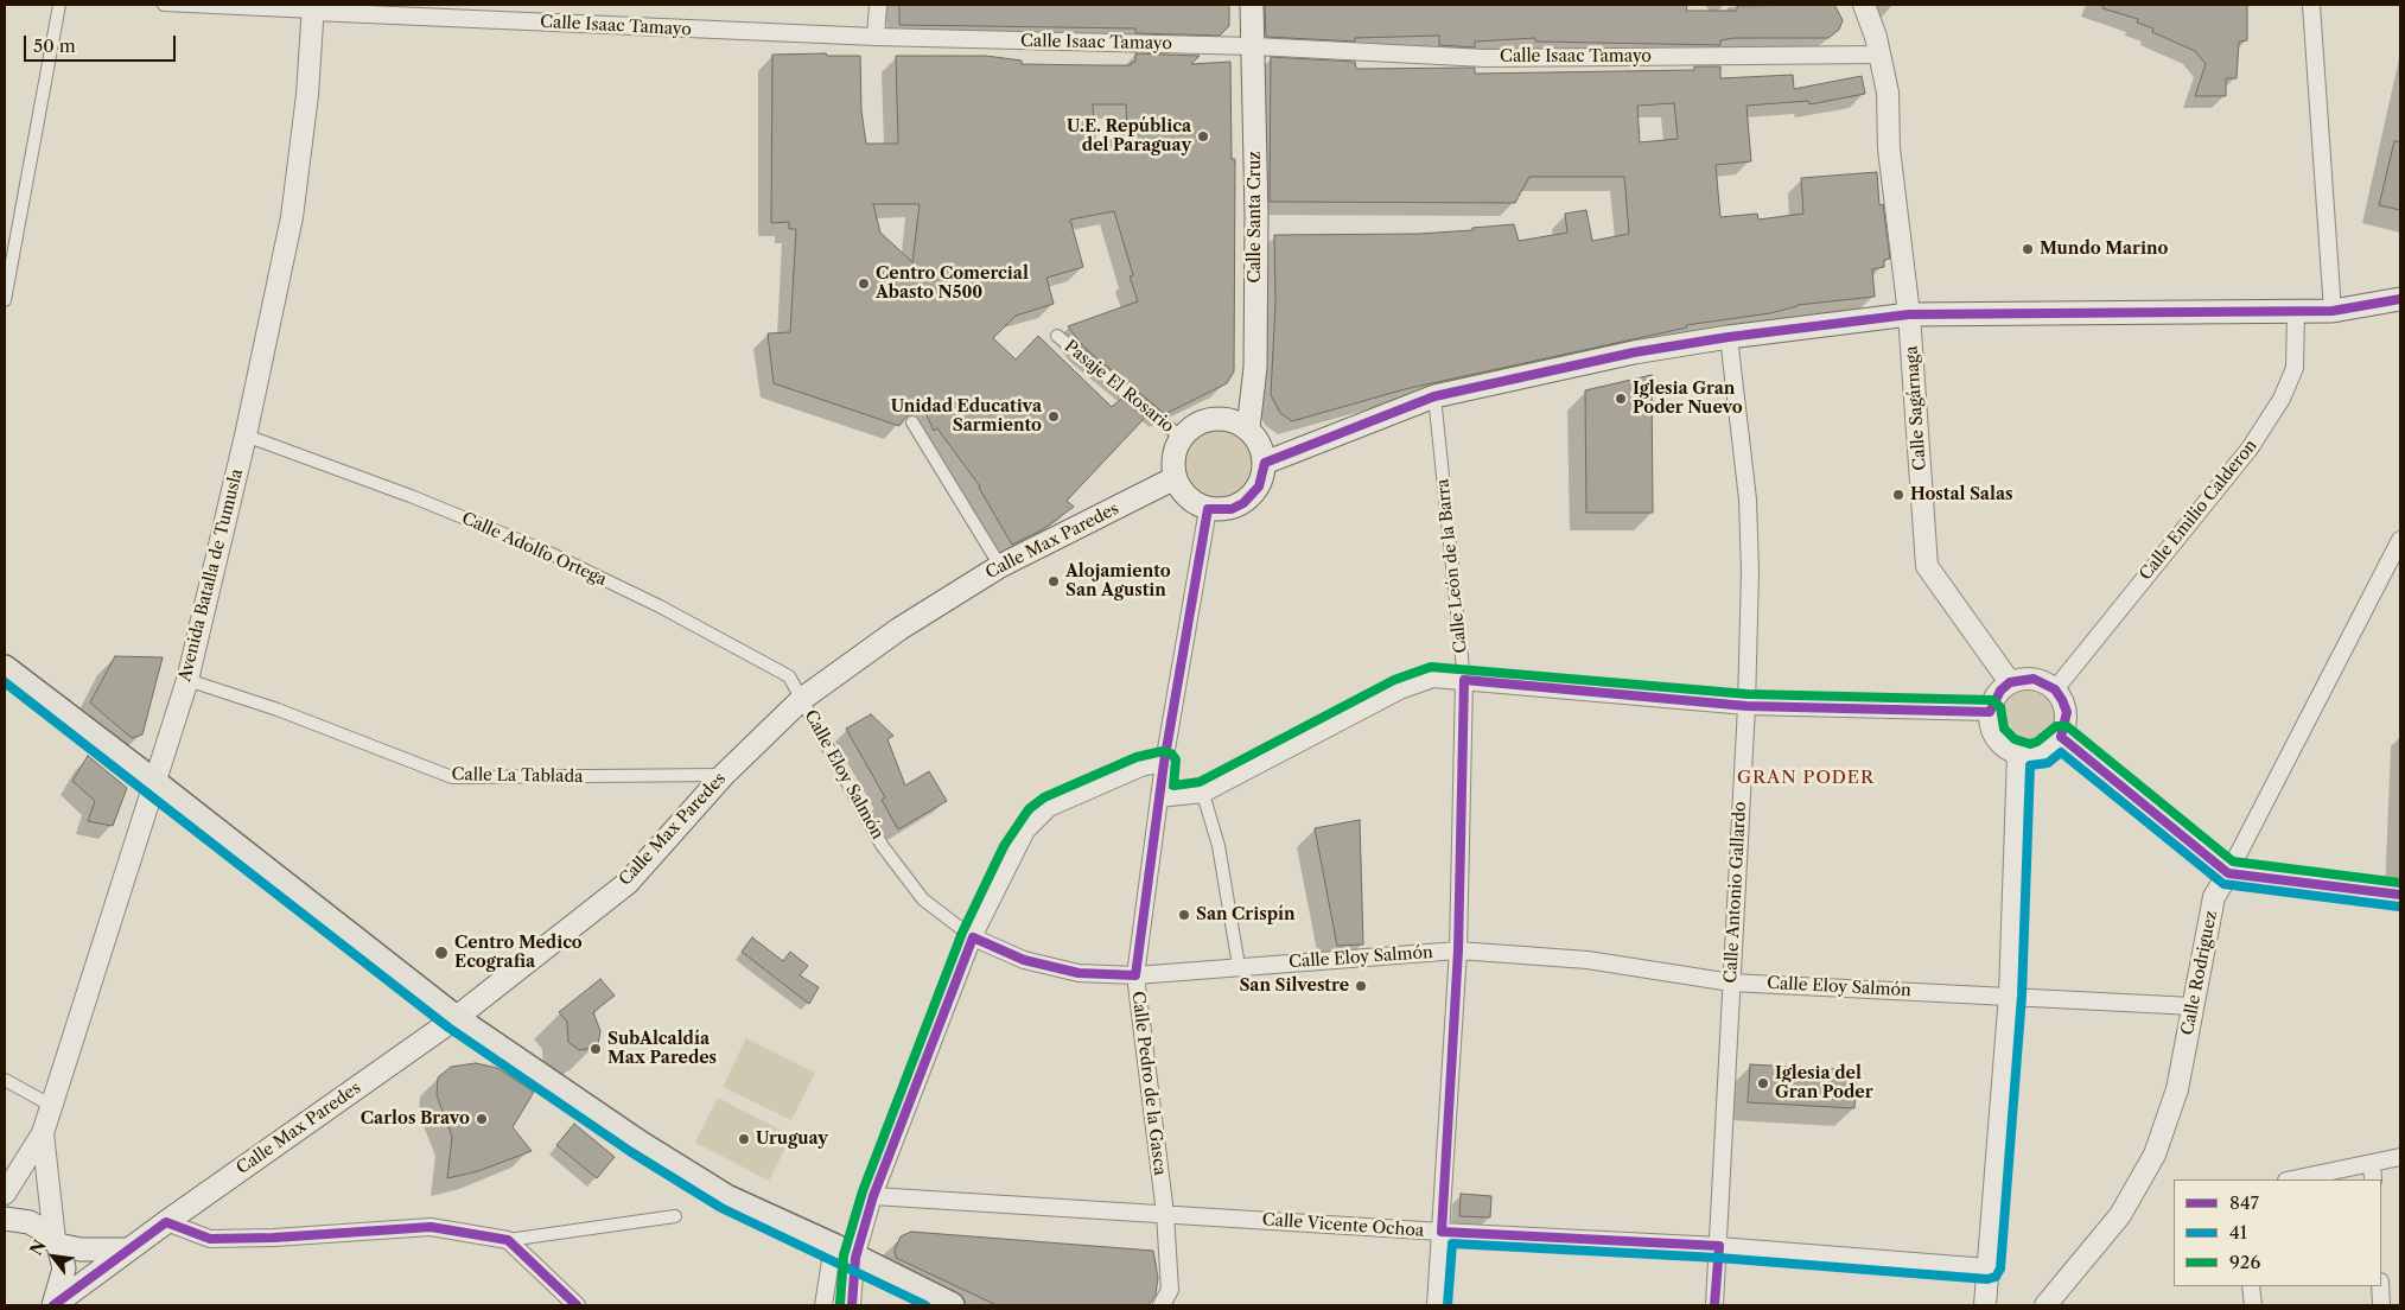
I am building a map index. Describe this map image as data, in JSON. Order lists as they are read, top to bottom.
{
  "streets": {
    "main road": ["Calle Santa Cruz", "Calle Max Paredes"],
    "street": [
      "Calle Isaac Tamayo",
      "Pasaje El Rosario",
      "Calle Sagárnaga",
      "Calle Emilio Calderon",
      "Calle Adolfo Ortega",
      "Calle León de la Barra",
      "Avenida Batalla de Tumusla",
      "Calle Eloy Salmón",
      "Calle La Tablada",
      "Calle Antonio Gallardo",
      "Calle Rodriguez",
      "Calle Pedro de la Gasca",
      "Calle Vicente Ochoa"
    ]
  },
  "crossings": [
    ["Calle Isaac Tamayo", "Calle Santa Cruz"],
    ["Calle Isaac Tamayo", "Calle Sagárnaga"],
    ["Calle Isaac Tamayo", "Avenida Batalla de Tumusla"],
    ["Calle Santa Cruz", "Pasaje El Rosario"],
    ["Calle Santa Cruz", "Calle Max Paredes"],
    ["Calle Santa Cruz", "Calle Pedro de la Gasca"],
    ["Pasaje El Rosario", "Calle Max Paredes"],
    ["Pasaje El Rosario", "Calle Pedro de la Gasca"],
    ["Calle Sagárnaga", "Calle Emilio Calderon"],
    ["Calle Max Paredes", "Calle Adolfo Ortega"],
    ["Calle Max Paredes", "Calle Eloy Salmón"],
    ["Calle Max Paredes", "Calle La Tablada"],
    ["Calle Max Paredes", "Calle Pedro de la Gasca"],
    ["Calle Adolfo Ortega", "Avenida Batalla de Tumusla"],
    ["Calle Adolfo Ortega", "Calle Eloy Salmón"],
    ["Calle León de la Barra", "Calle Eloy Salmón"],
    ["Calle León de la Barra", "Calle Vicente Ochoa"],
    ["Avenida Batalla de Tumusla", "Calle La Tablada"],
    ["Calle Eloy Salmón", "Calle Antonio Gallardo"],
    ["Calle Eloy Salmón", "Calle Rodriguez"],
    ["Calle Eloy Salmón", "Calle Pedro de la Gasca"],
    ["Calle Antonio Gallardo", "Calle Vicente Ochoa"],
    ["Calle Pedro de la Gasca", "Calle Vicente Ochoa"]
  ],
  "districts": ["GRAN PODER"],
  "places": [
    "U.E. República del Paraguay",
    "Mundo Marino",
    "Centro Comercial Abasto N500",
    "Iglesia Gran Poder Nuevo",
    "Unidad Educativa Sarmiento",
    "Hostal Salas",
    "Alojamiento San Agustin",
    "San Crispín",
    "Centro Medico Ecografia",
    "San Silvestre",
    "SubAlcaldía Max Paredes",
    "Iglesia del Gran Poder",
    "Carlos Bravo",
    "Uruguay"
  ],
  "lines": ["transit line 847", "transit line 926", "transit line 41"],
  "legend": ["847", "41", "926"],
  "scale_bar": "50 m",
  "north": "top left"
}
